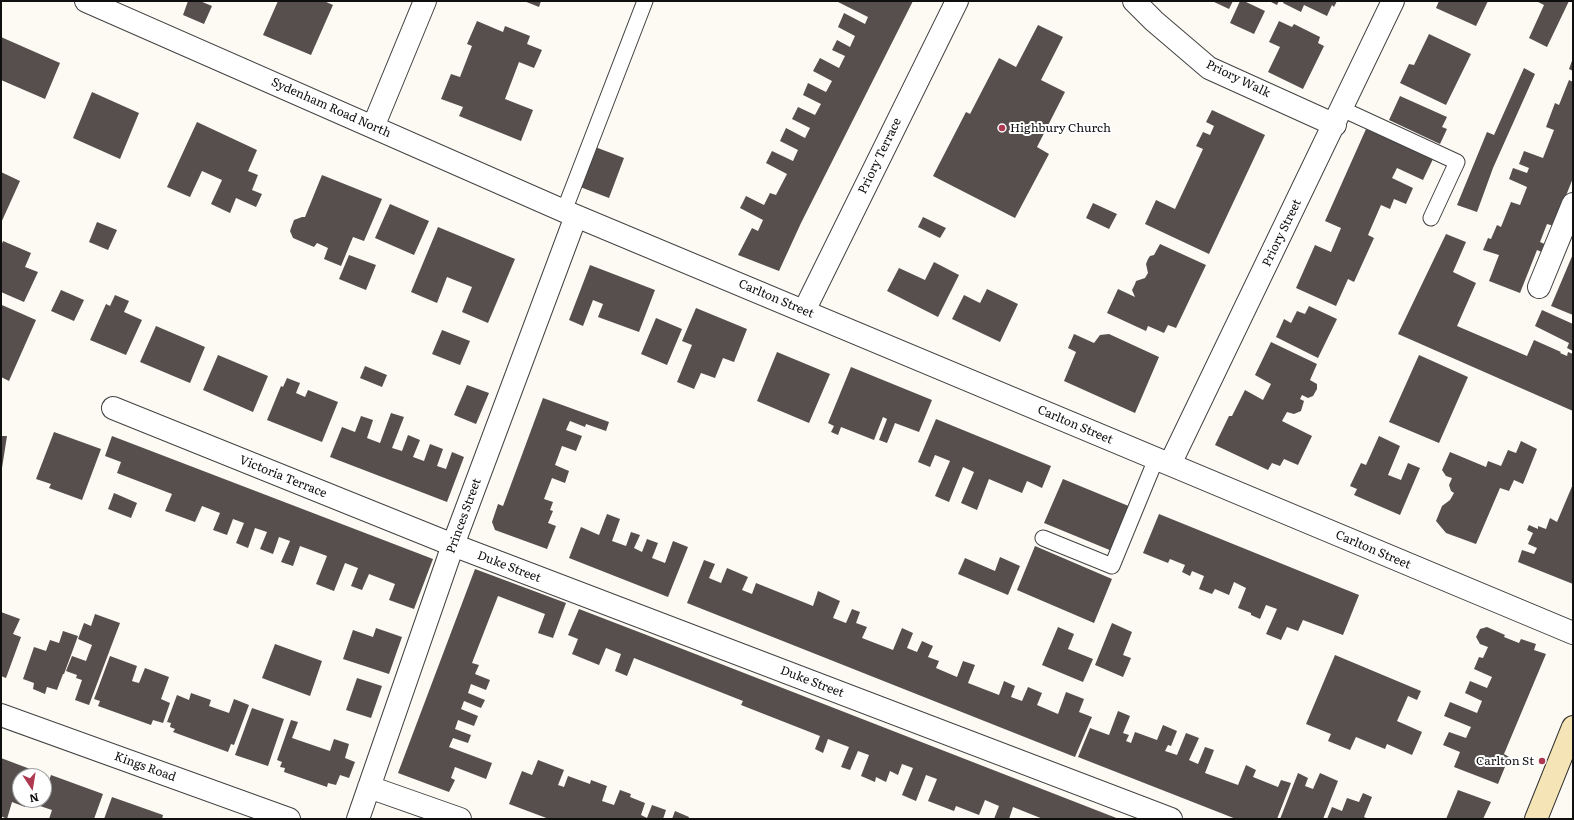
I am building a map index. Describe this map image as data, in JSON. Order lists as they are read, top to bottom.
{
  "streets": {
    "street": [
      "Priory Walk",
      "Sydenham Road North",
      "Priory Terrace",
      "Priory Street",
      "Carlton Street",
      "Victoria Terrace",
      "Princes Street",
      "Duke Street",
      "Kings Road"
    ]
  },
  "crossings": [
    ["Priory Walk", "Priory Street"],
    ["Sydenham Road North", "Carlton Street"],
    ["Sydenham Road North", "Princes Street"],
    ["Priory Terrace", "Carlton Street"],
    ["Priory Street", "Carlton Street"],
    ["Carlton Street", "Princes Street"],
    ["Victoria Terrace", "Princes Street"],
    ["Victoria Terrace", "Duke Street"],
    ["Princes Street", "Duke Street"]
  ],
  "places": ["Highbury Church", "Carlton St"],
  "north": "bottom"
}
